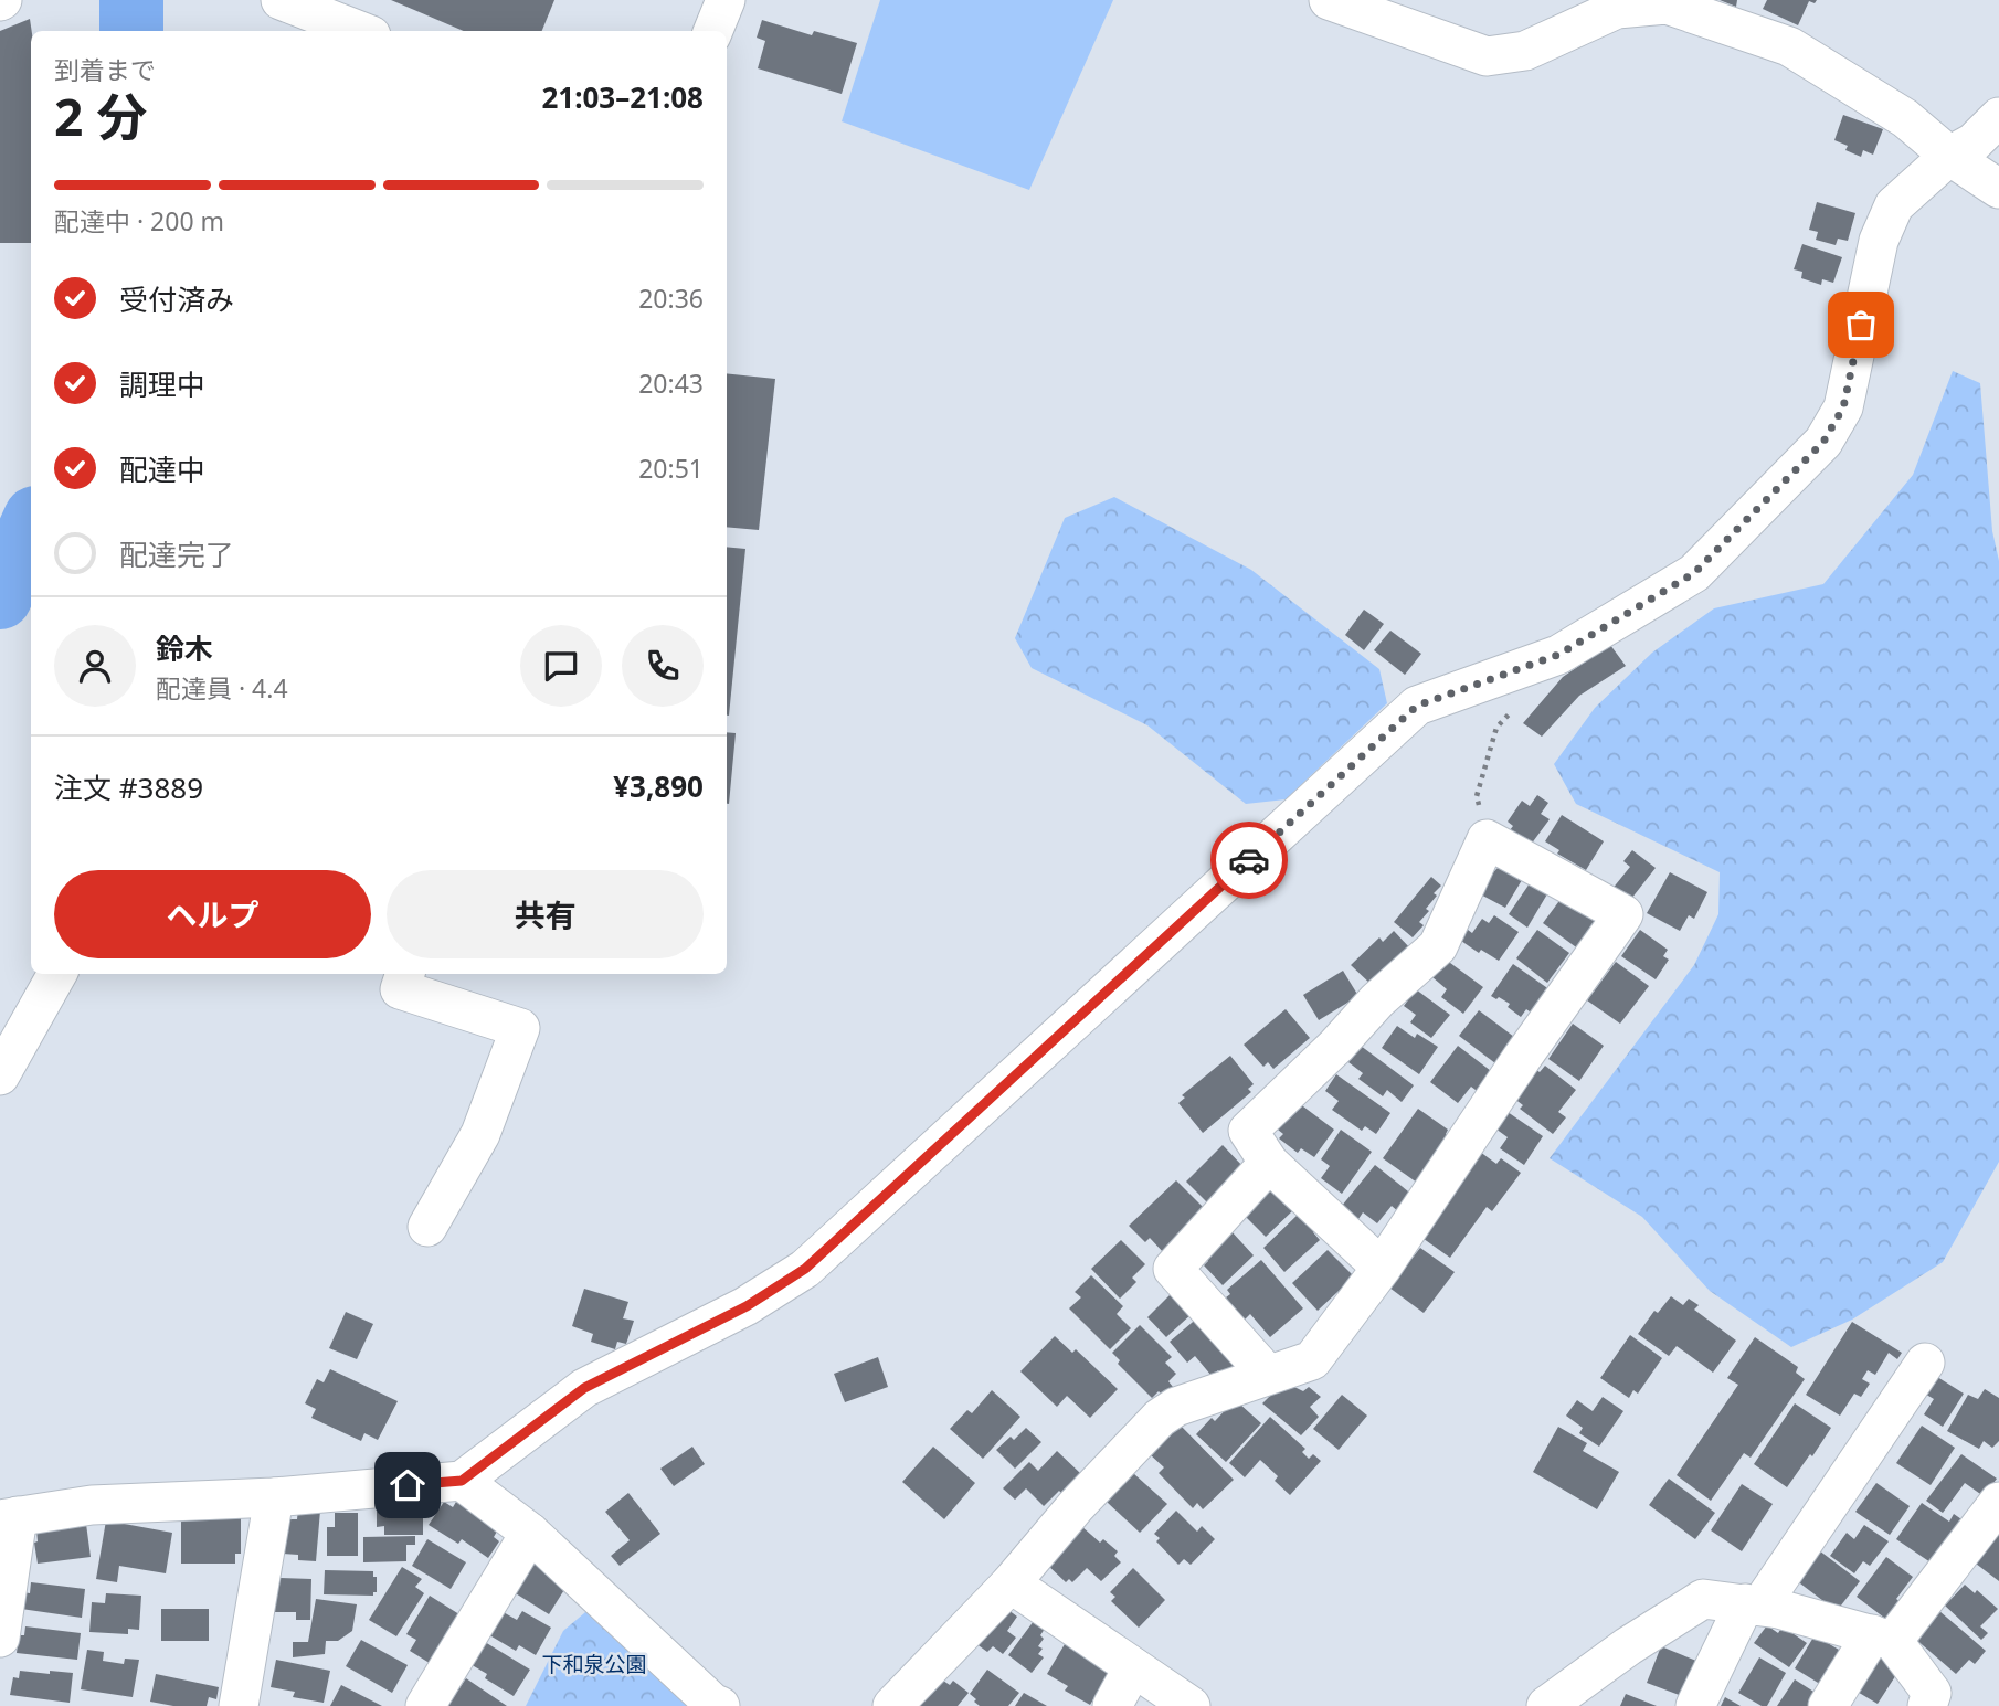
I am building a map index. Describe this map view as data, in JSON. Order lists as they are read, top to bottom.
{
  "parks": ["下和泉公園"],
  "page": {
    "heading": ["2 分", "到着まで", "21:03–21:08"],
    "panel": [
      "鈴木",
      "配達員 · 4.4",
      "注文 #3889",
      "¥3,890"
    ],
    "bar": "配達中 · 200 m",
    "list": [
      ["受付済み", "20:36"],
      ["調理中", "20:43"],
      ["配達中", "20:51"],
      "配達完了"
    ],
    "buttons": ["ヘルプ", "共有"]
  }
}
